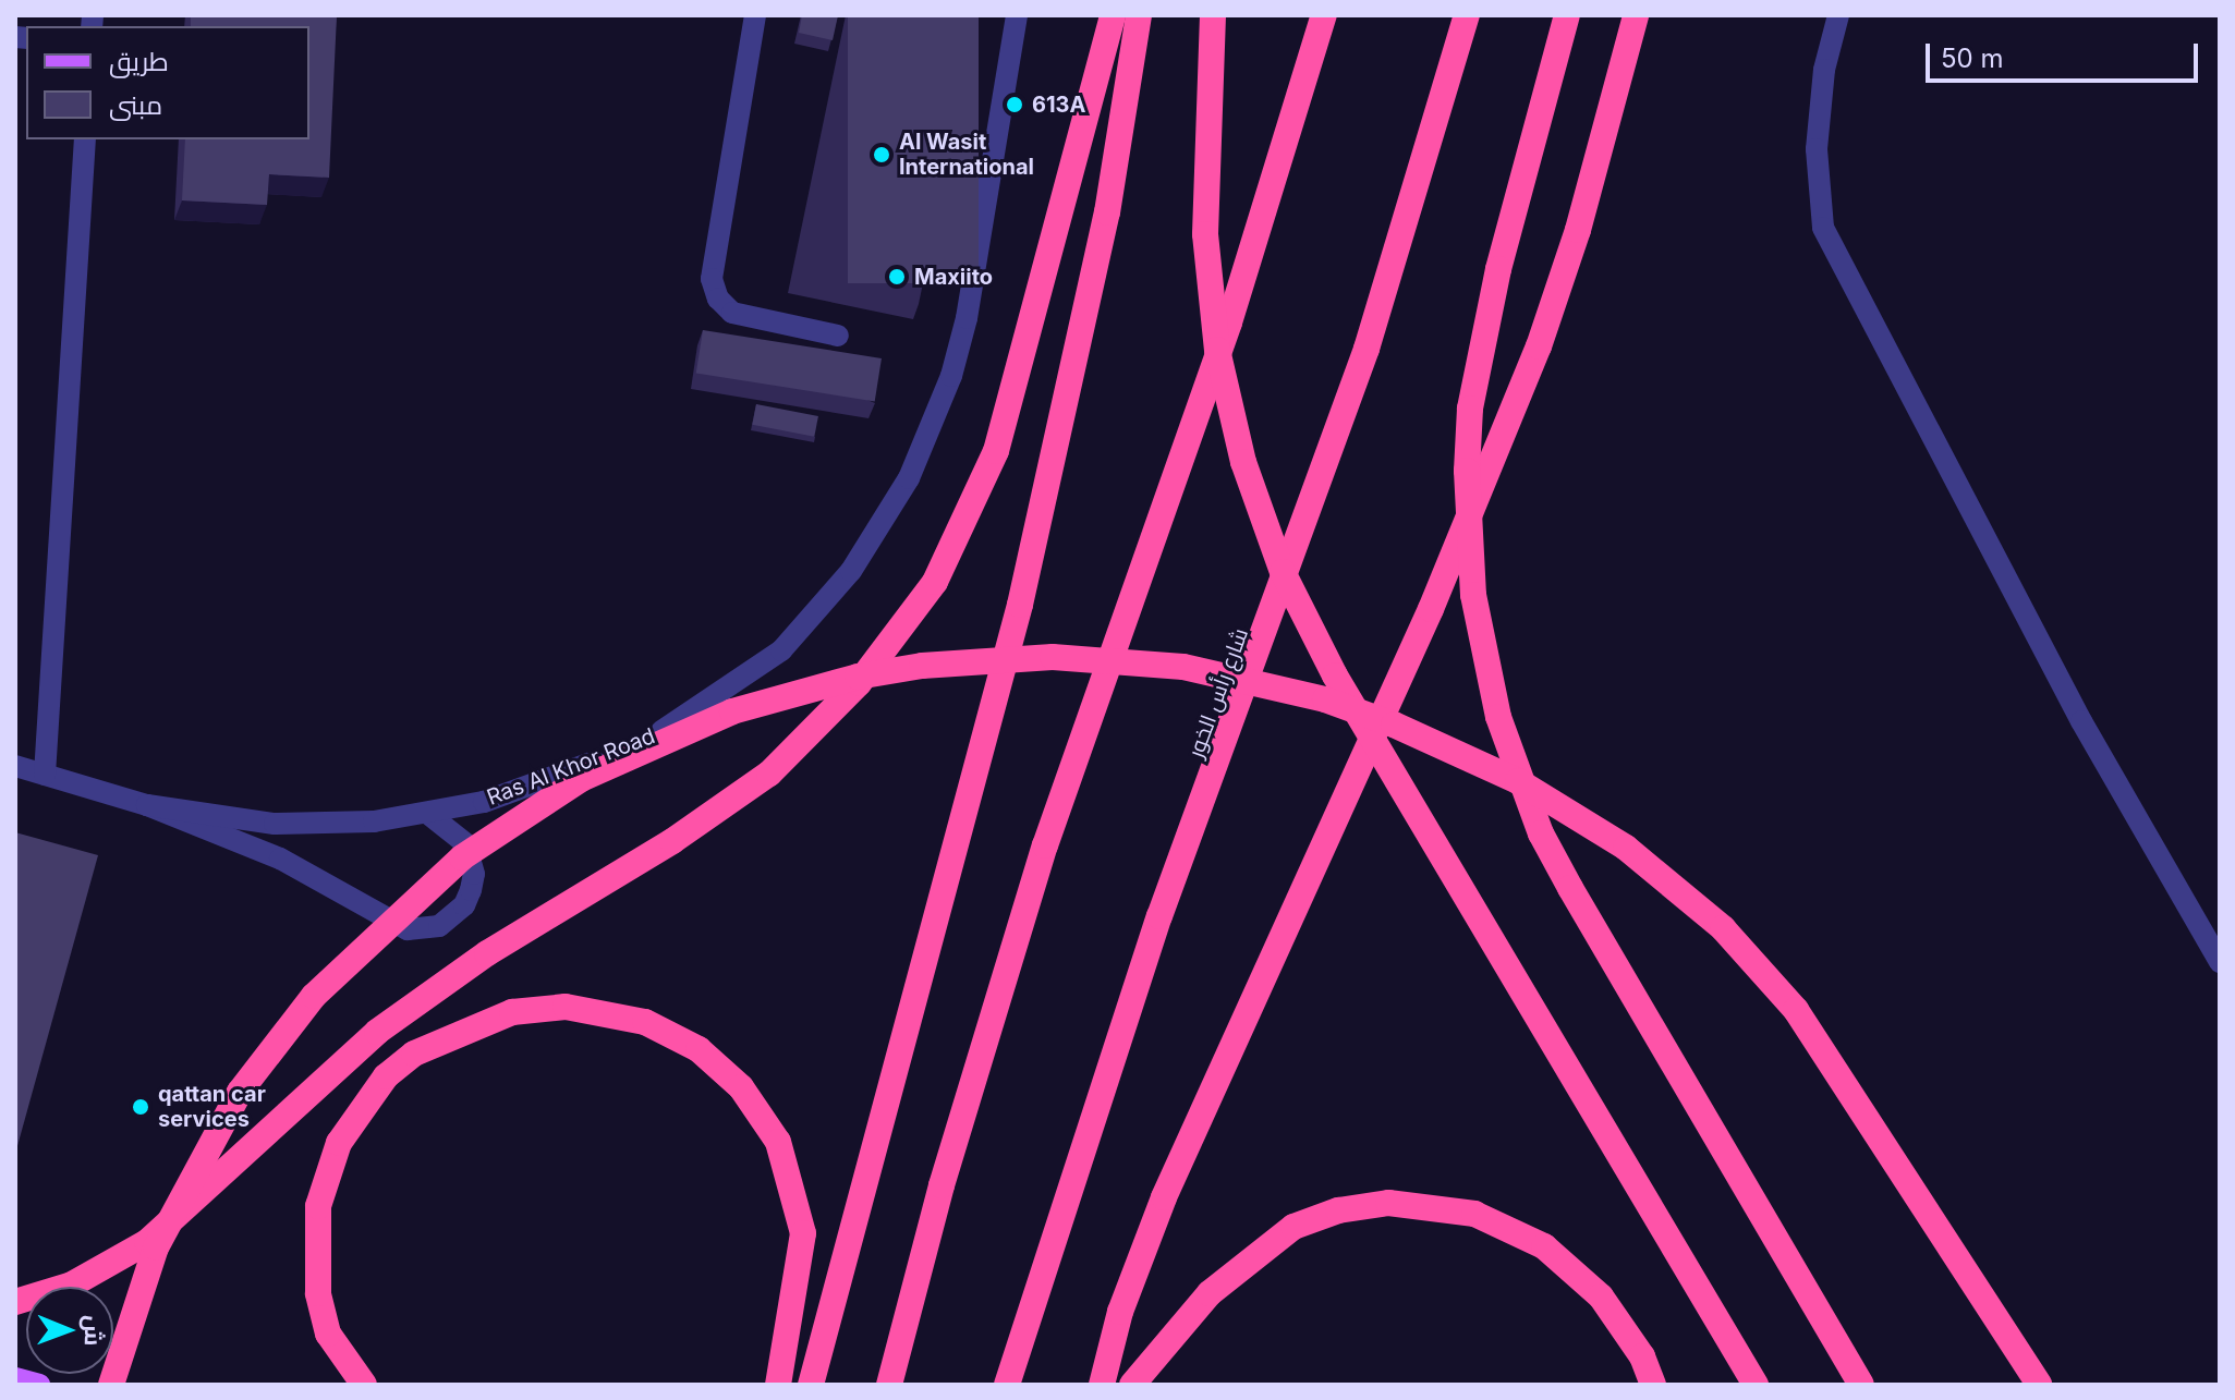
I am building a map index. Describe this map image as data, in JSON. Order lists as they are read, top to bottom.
{
  "streets": {
    "highway": ["شارع رأس الخور"],
    "street": ["Ras Al Khor Road"]
  },
  "places": [
    "613A",
    "Al Wasit International",
    "Maxiito",
    "qattan car services"
  ],
  "legend": ["طريق", "مبنى"],
  "scale_bar": "50 m",
  "north": "right"
}
